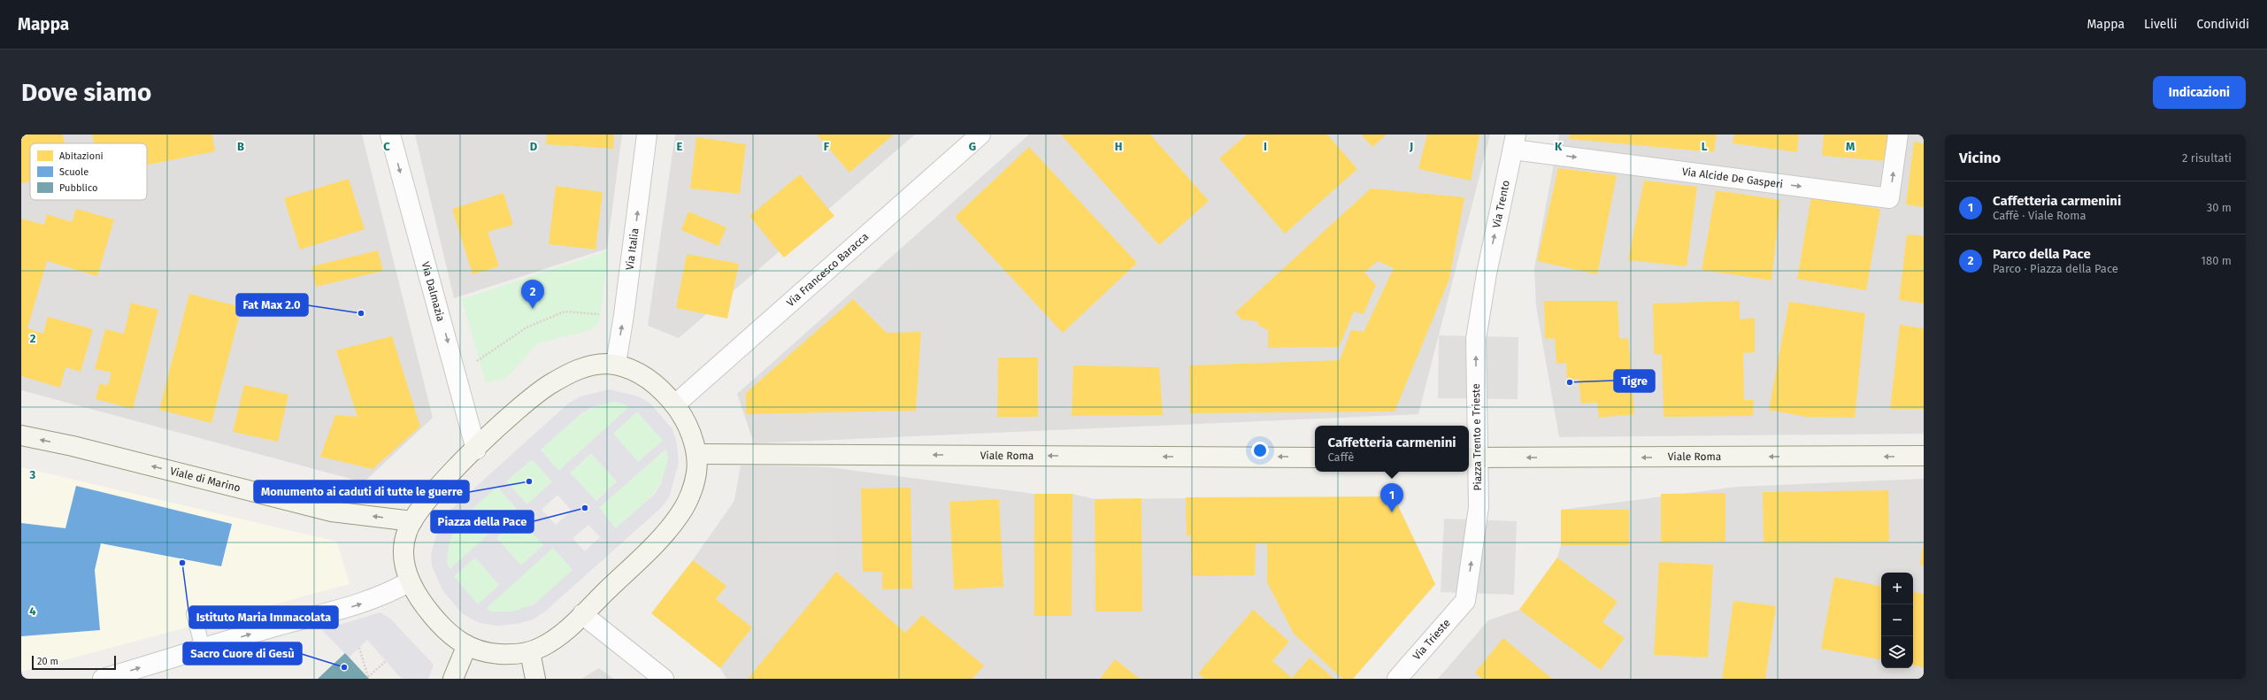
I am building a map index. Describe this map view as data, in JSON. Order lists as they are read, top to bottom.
{
  "streets": {
    "street": [
      "Via Alcide De Gasperi",
      "Via Trento",
      "Via Italia",
      "Via Francesco Baracca",
      "Via Dalmazia",
      "Piazza Trento e Trieste",
      "Viale Roma",
      "Viale di Marino",
      "Via Trieste"
    ]
  },
  "crossings": [
    ["Via Alcide De Gasperi", "Via Trento"],
    ["Via Trento", "Piazza Trento e Trieste"],
    ["Piazza Trento e Trieste", "Viale Roma"],
    ["Piazza Trento e Trieste", "Via Trieste"]
  ],
  "one_way": [
    "Via Alcide De Gasperi",
    "Via Trento",
    "Via Italia",
    "Via Dalmazia",
    "Piazza Trento e Trieste",
    "Viale Roma",
    "Viale di Marino"
  ],
  "places": [
    "Fat Max 2.0",
    "Tigre",
    "Monumento ai caduti di tutte le guerre",
    "Piazza della Pace",
    "Istituto Maria Immacolata",
    "Sacro Cuore di Gesù"
  ],
  "legend": ["Abitazioni", "Scuole", "Pubblico"],
  "scale_bar": "20 m",
  "page": {
    "header": "Mappa",
    "nav": ["Mappa", "Livelli", "Condividi"],
    "buttons": "Indicazioni",
    "title": "Dove siamo",
    "heading": ["Vicino", "2 risultati"],
    "list": [
      {
        "mark": "1",
        "name": "Caffetteria carmenini",
        "note": "Caffè · Viale Roma",
        "value": "30 m"
      },
      {
        "mark": "2",
        "name": "Parco della Pace",
        "note": "Parco · Piazza della Pace",
        "value": "180 m"
      }
    ],
    "pins": ["2", "1"],
    "popup": ["Caffetteria carmenini", "Caffè"],
    "map_buttons": ["+", "−"],
    "scale": "20 m"
  },
  "grid": {
    "columns": [
      "B",
      "C",
      "D",
      "E",
      "F",
      "G",
      "H",
      "I",
      "J",
      "K",
      "L",
      "M"
    ],
    "rows": ["2", "3", "4"]
  }
}
